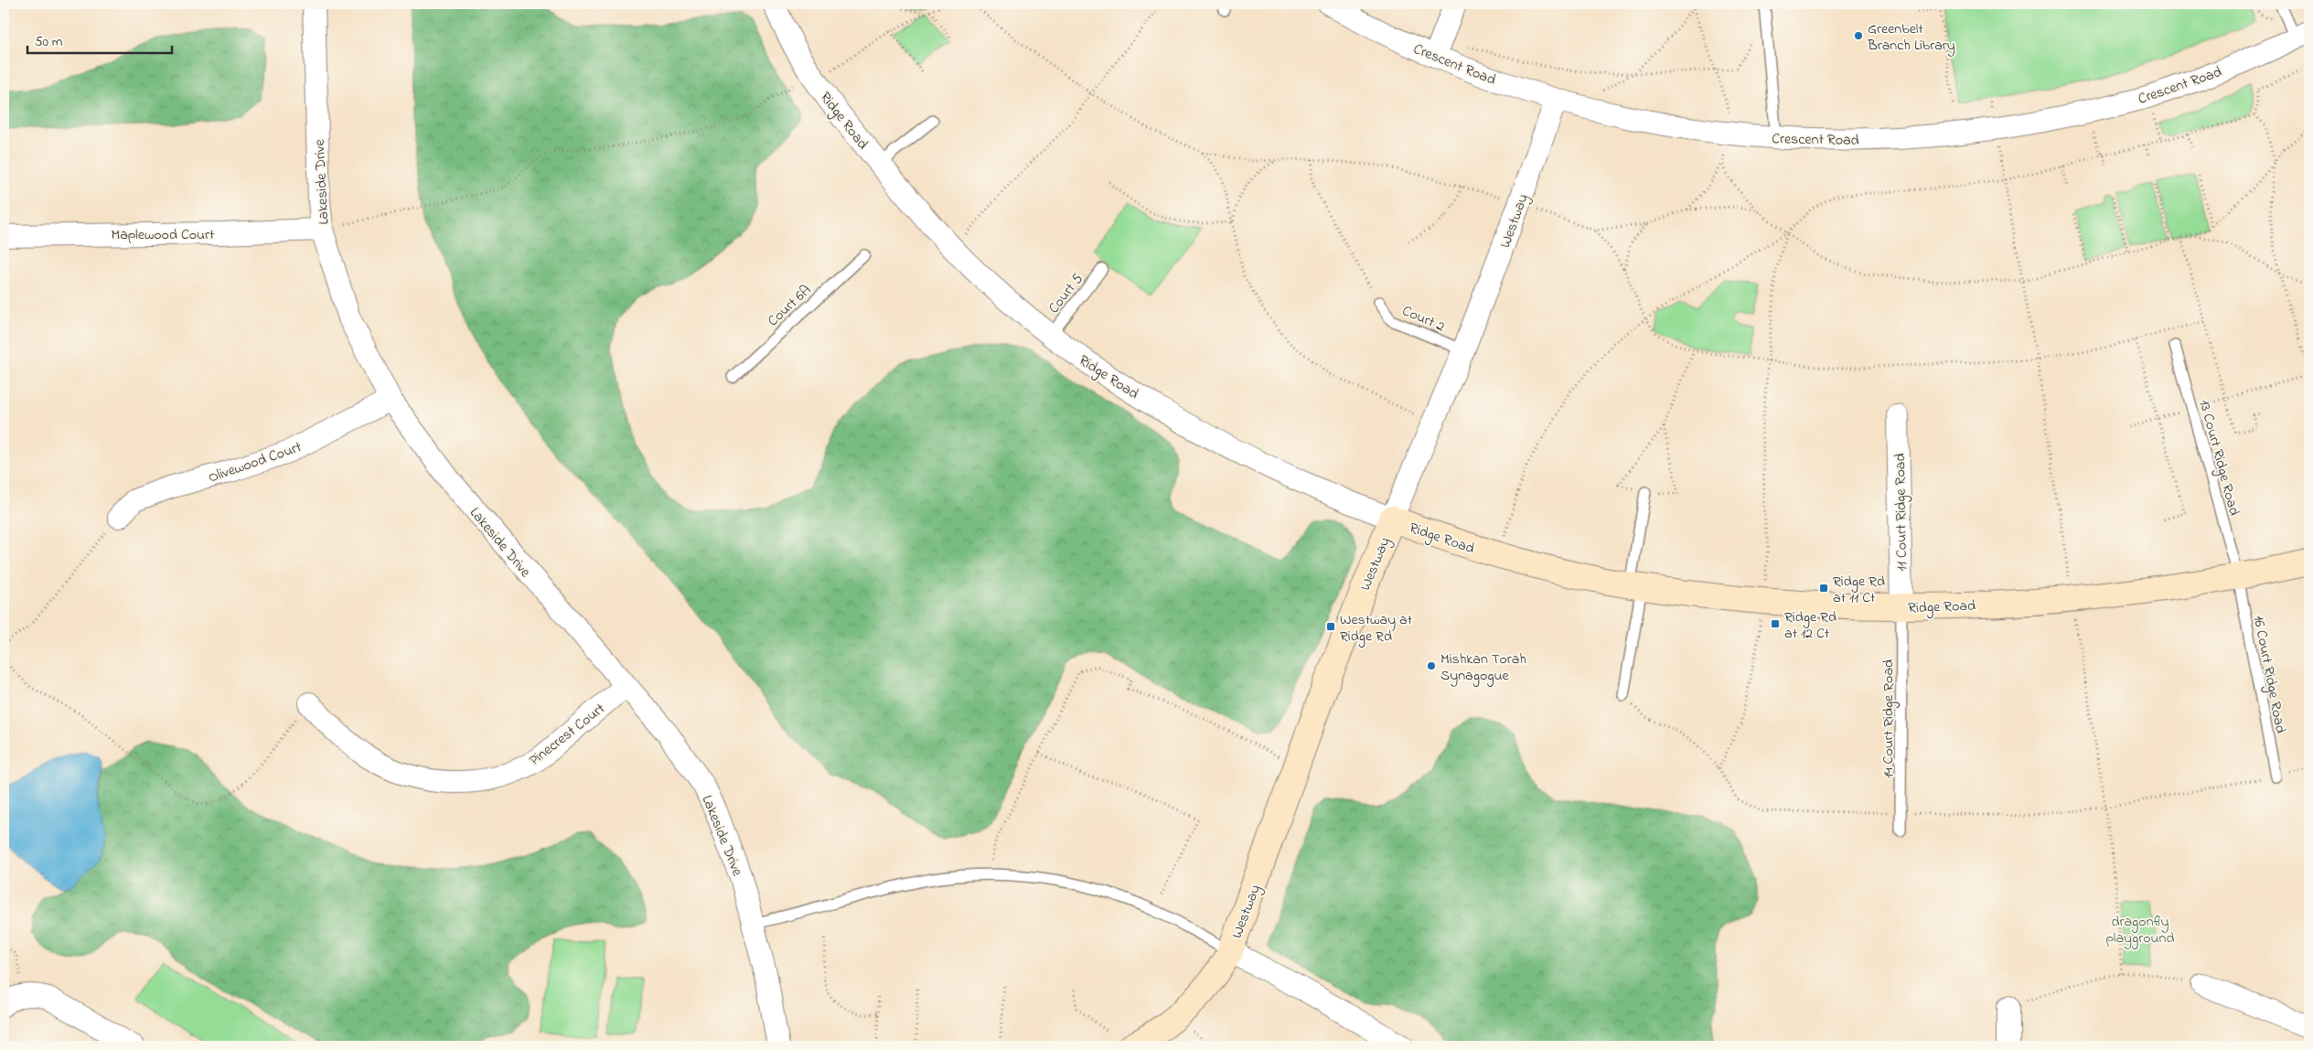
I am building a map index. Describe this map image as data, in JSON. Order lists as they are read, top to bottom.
{
  "streets": {
    "street": [
      "Crescent Road",
      "Ridge Road",
      "Lakeside Drive",
      "Westway",
      "Maplewood Court",
      "Olivewood Court",
      "11 Court Ridge Road",
      "Pinecrest Court"
    ],
    "lane": [
      "Court 5",
      "Court 6A",
      "Court 2",
      "13 Court Ridge Road",
      "16 Court Ridge Road",
      "14 Court Ridge Road"
    ]
  },
  "crossings": [
    ["Crescent Road", "Westway"],
    ["Ridge Road", "Westway"],
    ["Ridge Road", "Court 5"],
    ["Ridge Road", "13 Court Ridge Road"],
    ["Ridge Road", "11 Court Ridge Road"],
    ["Ridge Road", "16 Court Ridge Road"],
    ["Ridge Road", "14 Court Ridge Road"],
    ["Lakeside Drive", "Maplewood Court"],
    ["Lakeside Drive", "Olivewood Court"],
    ["Lakeside Drive", "Pinecrest Court"],
    ["Westway", "Court 2"],
    ["13 Court Ridge Road", "16 Court Ridge Road"],
    ["11 Court Ridge Road", "14 Court Ridge Road"]
  ],
  "parks": ["dragonfly playground"],
  "places": {
    "other": ["Greenbelt Branch Library", "Mishkan Torah Synagogue"],
    "transit": ["Ridge Rd at 11 Ct", "Ridge Rd at 12 Ct", "Westway at Ridge Rd"]
  },
  "scale_bar": "50 m"
}
